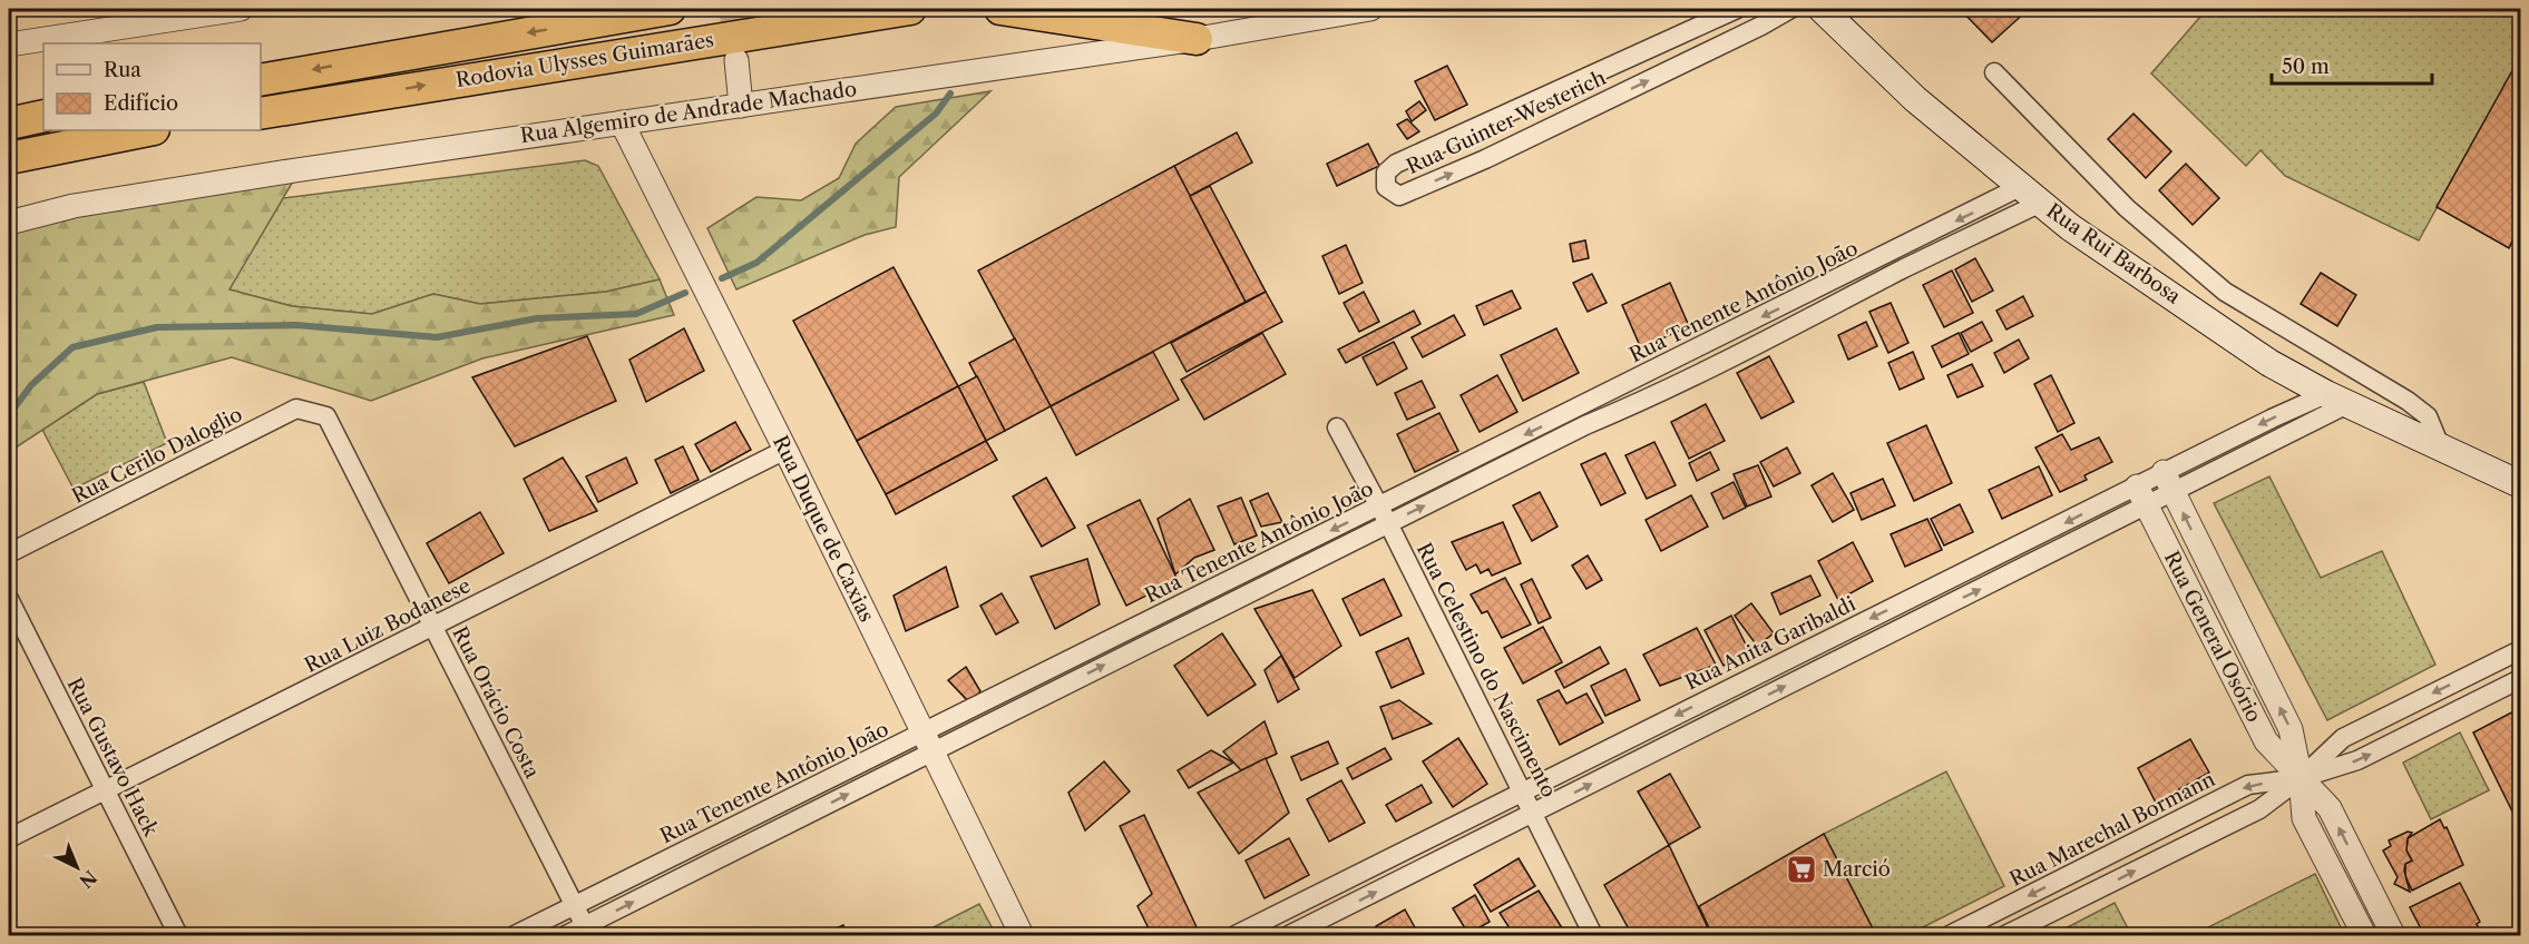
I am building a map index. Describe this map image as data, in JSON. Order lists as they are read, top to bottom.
{
  "streets": {
    "highway": ["Rodovia Ulysses Guimarães"],
    "main road": ["Rua Rui Barbosa"],
    "street": [
      "Rua Algemiro de Andrade Machado",
      "Rua Guinter Westerich",
      "Rua Tenente Antônio João",
      "Rua Cerilo Daloglio",
      "Rua Duque de Caxias",
      "Rua Luiz Bodanese",
      "Rua General Osório",
      "Rua Anita Garibaldi",
      "Rua Celestino do Nascimento",
      "Rua Orácio Costa",
      "Rua Gustavo Hack",
      "Rua Marechal Bormann"
    ]
  },
  "crossings": [
    ["Rua Algemiro de Andrade Machado", "Rua Duque de Caxias"],
    ["Rua Rui Barbosa", "Rua Tenente Antônio João"],
    ["Rua Rui Barbosa", "Rua Anita Garibaldi"],
    ["Rua Tenente Antônio João", "Rua Duque de Caxias"],
    ["Rua Tenente Antônio João", "Rua Celestino do Nascimento"],
    ["Rua Tenente Antônio João", "Rua Orácio Costa"],
    ["Rua Cerilo Daloglio", "Rua Orácio Costa"],
    ["Rua Duque de Caxias", "Rua Luiz Bodanese"],
    ["Rua Luiz Bodanese", "Rua Orácio Costa"],
    ["Rua Luiz Bodanese", "Rua Gustavo Hack"],
    ["Rua General Osório", "Rua Anita Garibaldi"],
    ["Rua General Osório", "Rua Marechal Bormann"],
    ["Rua Anita Garibaldi", "Rua Celestino do Nascimento"]
  ],
  "places": {
    "supermarket": ["Marció"]
  },
  "legend": ["Rua", "Edifício"],
  "scale_bar": "50 m",
  "north": "bottom right"
}
